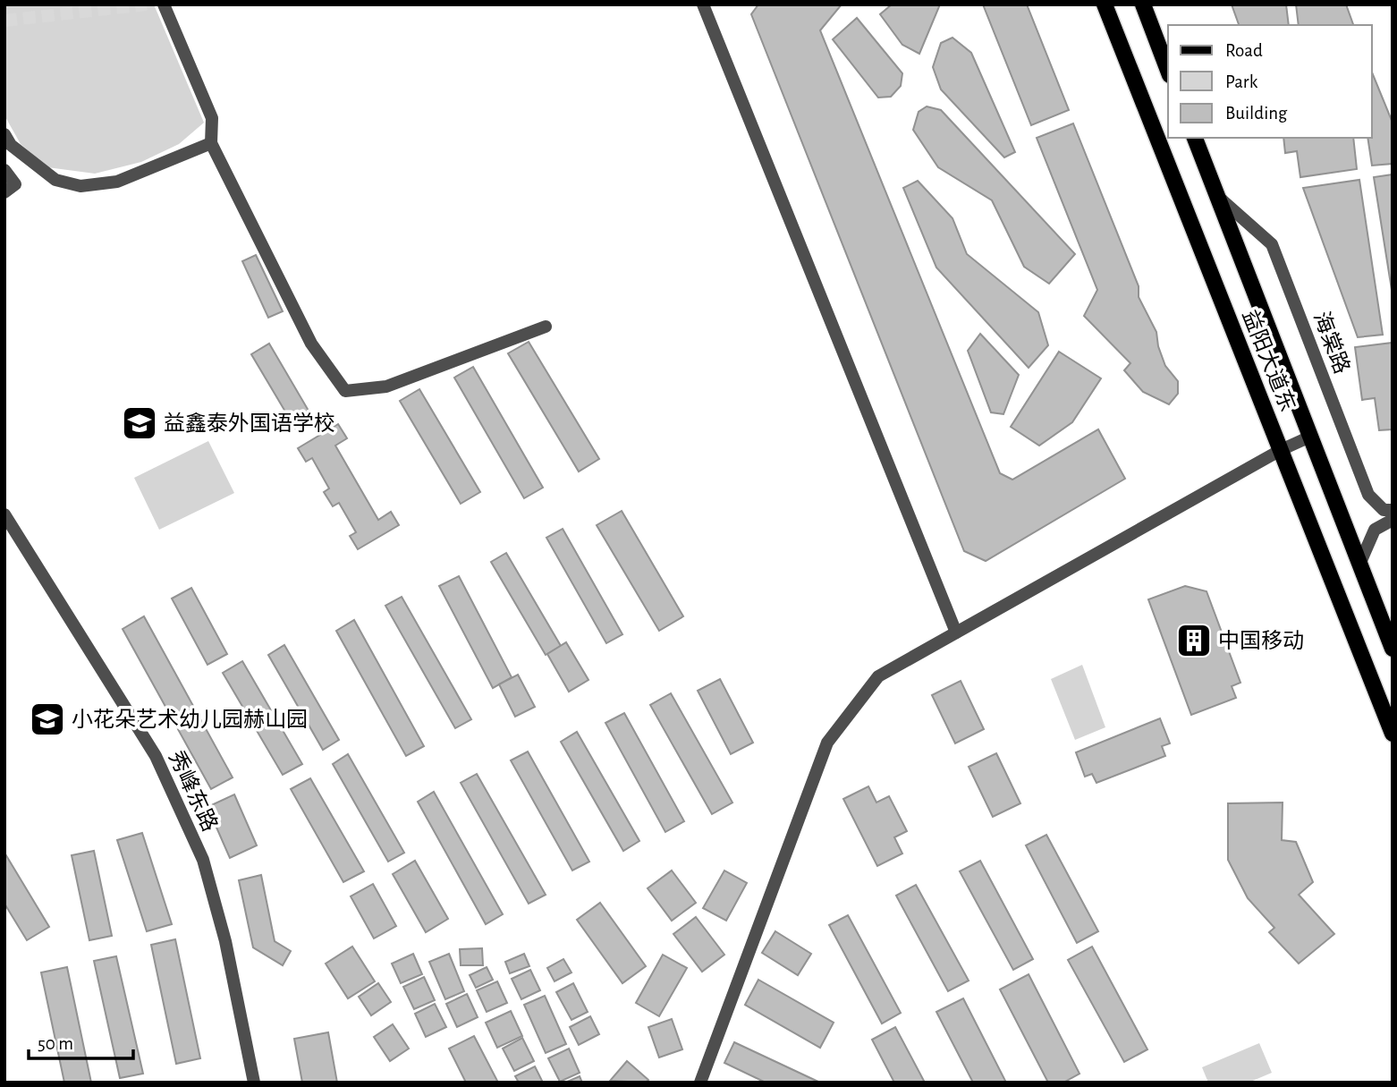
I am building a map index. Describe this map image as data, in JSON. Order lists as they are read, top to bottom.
{
  "streets": {
    "main road": ["益阳大道东"],
    "street": ["海棠路", "秀峰东路"]
  },
  "places": {
    "school or university": ["益鑫泰外国语学校", "小花朵艺术幼儿园赫山园"],
    "building": ["中国移动"]
  },
  "legend": ["Road", "Park", "Building"],
  "scale_bar": "50 m"
}
